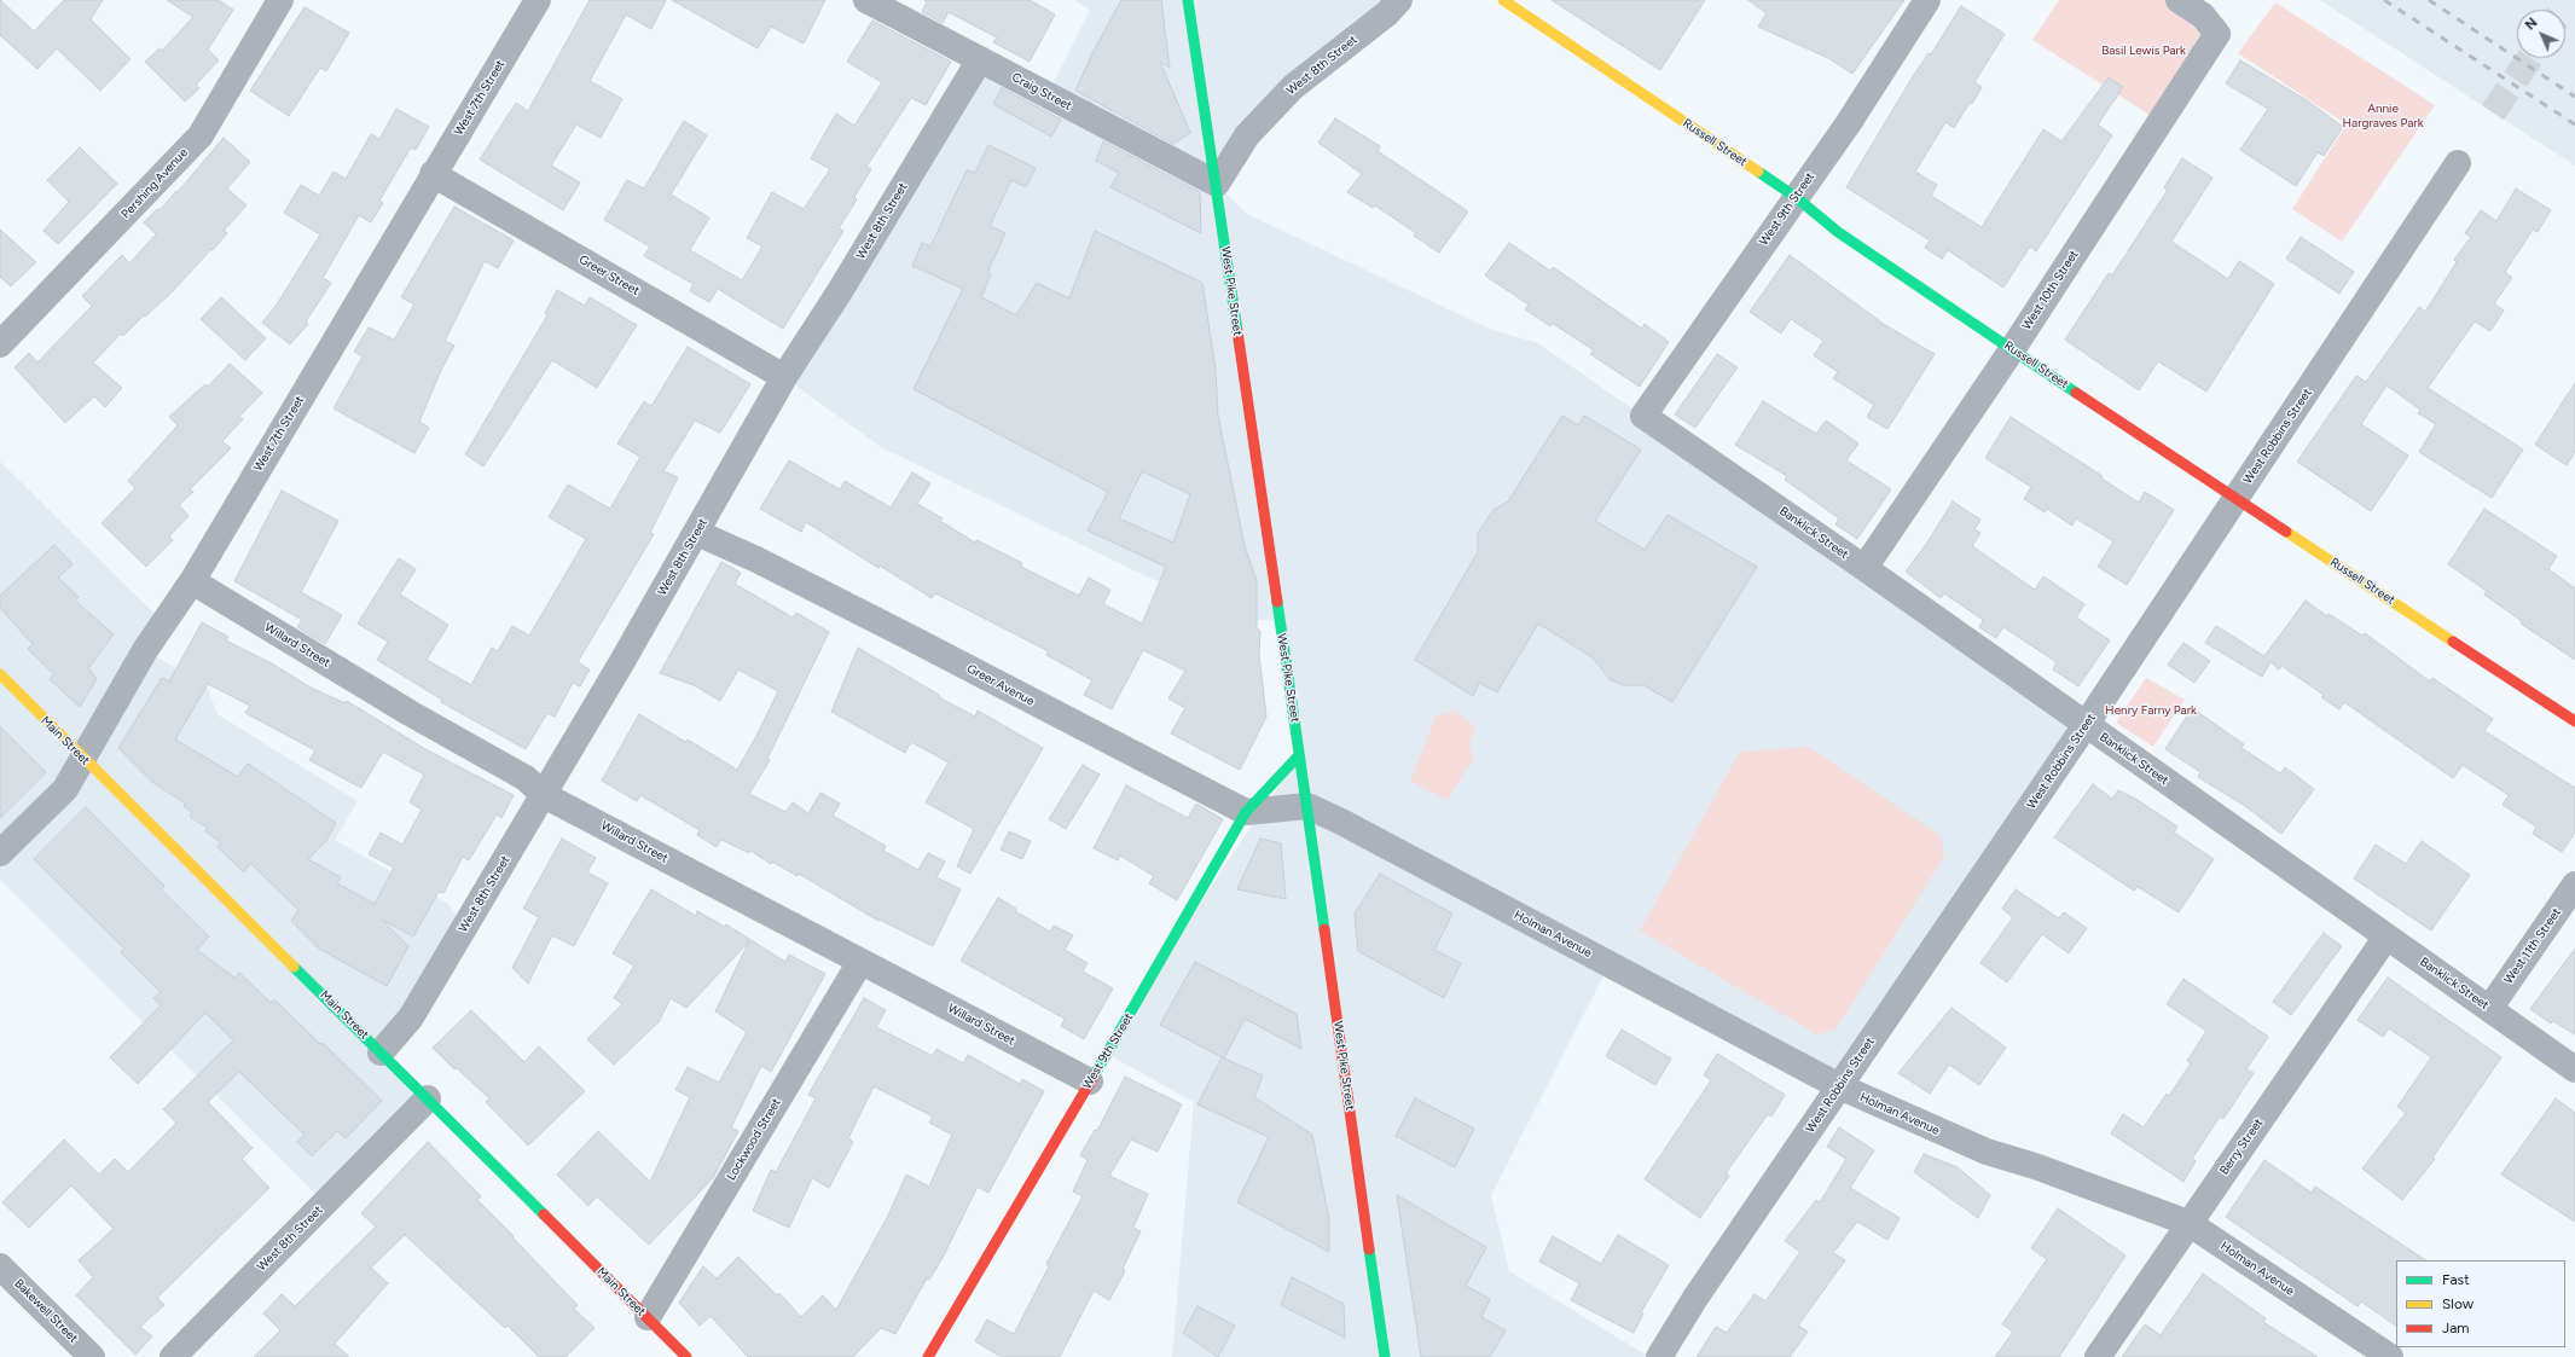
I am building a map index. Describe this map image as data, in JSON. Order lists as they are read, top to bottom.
{
  "streets": {
    "main road": [
      "Russell Street",
      "West 9th Street",
      "West Pike Street",
      "Main Street"
    ],
    "street": [
      "West 8th Street",
      "Craig Street",
      "West 7th Street",
      "Pershing Avenue",
      "Greer Street",
      "West 10th Street",
      "West Robbins Street",
      "Banklick Street",
      "Willard Street",
      "Greer Avenue",
      "Holman Avenue",
      "West 11th Street",
      "Lockwood Street",
      "Berry Street",
      "Bakewell Street"
    ]
  },
  "crossings": [
    ["West 8th Street", "Craig Street"],
    ["West 8th Street", "Greer Street"],
    ["West 8th Street", "West Pike Street"],
    ["West 8th Street", "Willard Street"],
    ["West 8th Street", "Greer Avenue"],
    ["West 8th Street", "Main Street"],
    ["Craig Street", "West Pike Street"],
    ["West 7th Street", "Greer Street"],
    ["West 7th Street", "Willard Street"],
    ["West 7th Street", "Main Street"],
    ["Russell Street", "West 9th Street"],
    ["Russell Street", "West 10th Street"],
    ["Russell Street", "West Robbins Street"],
    ["West 9th Street", "West Pike Street"],
    ["West 9th Street", "Banklick Street"],
    ["West 9th Street", "Willard Street"],
    ["West 9th Street", "Greer Avenue"],
    ["West 10th Street", "Banklick Street"],
    ["West Pike Street", "Holman Avenue"],
    ["West Robbins Street", "Banklick Street"],
    ["West Robbins Street", "Holman Avenue"],
    ["Banklick Street", "West 11th Street"],
    ["Banklick Street", "Berry Street"],
    ["Willard Street", "Lockwood Street"],
    ["Main Street", "Lockwood Street"],
    ["Holman Avenue", "Berry Street"]
  ],
  "parks": ["Basil Lewis Park", "Annie Hargraves Park", "Henry Farny Park"],
  "legend": ["Fast", "Slow", "Jam"],
  "north": "top left"
}
